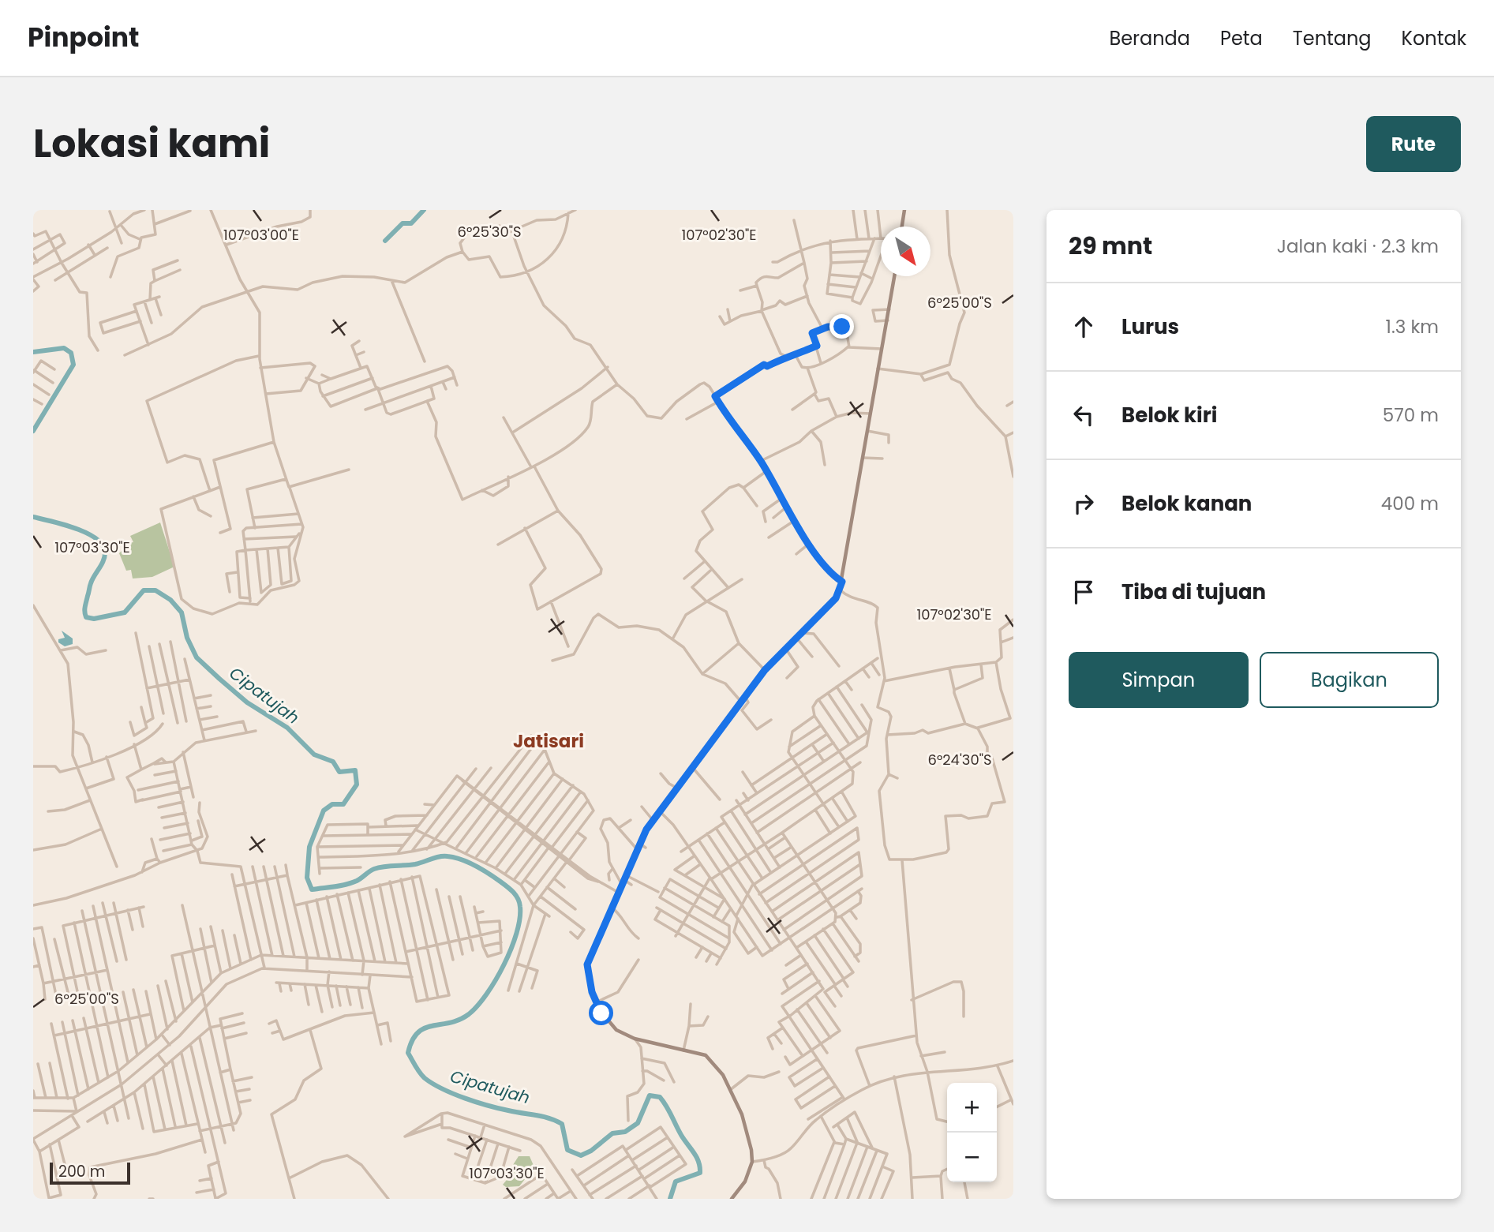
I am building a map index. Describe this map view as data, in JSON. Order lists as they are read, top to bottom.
{
  "districts": ["Jatisari"],
  "water": ["Cipatujah"],
  "scale_bar": "200 m",
  "north": "bottom right",
  "page": {
    "header": "Pinpoint",
    "nav": [
      "Beranda",
      "Peta",
      "Tentang",
      "Kontak"
    ],
    "title": "Lokasi kami",
    "buttons": [
      "Rute",
      ["Simpan", "Bagikan"]
    ],
    "heading": ["29 mnt", "Jalan kaki · 2.3 km"],
    "list": [
      ["Lurus", "1.3 km"],
      ["Belok kiri", "570 m"],
      ["Belok kanan", "400 m"],
      "Tiba di tujuan"
    ],
    "map_buttons": ["+", "−"],
    "scale": "200 m"
  },
  "coordinates": [
    "6°25'30\"S",
    "107°03'00\"E",
    "107°02'30\"E",
    "6°25'00\"S",
    "107°03'30\"E",
    "6°24'30\"S"
  ]
}
